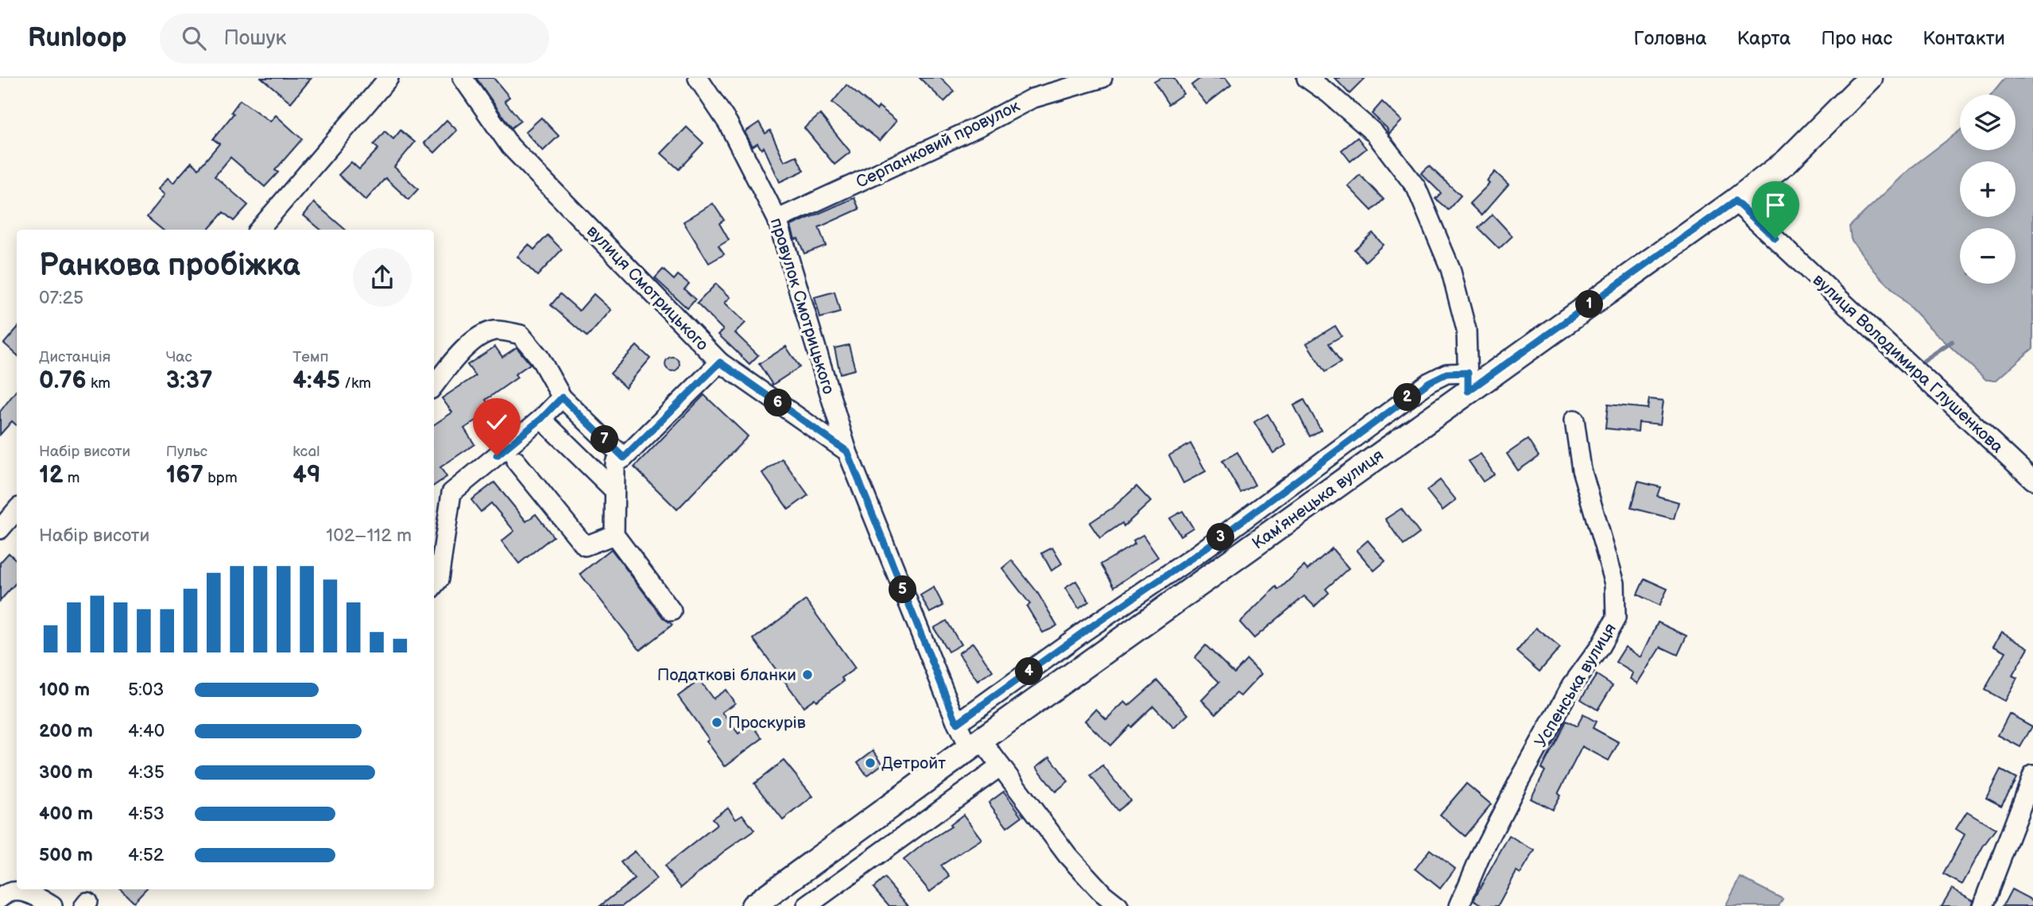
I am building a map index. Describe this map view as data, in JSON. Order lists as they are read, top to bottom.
{
  "streets": {
    "main road": ["Камʼянецька вулиця"],
    "street": [
      "Серпанковий провулок",
      "вулиця Смотрицького",
      "провулок Смотрицького",
      "вулиця Володимира Глушенкова",
      "Успенська вулиця"
    ]
  },
  "crossings": [
    ["Серпанковий провулок", "провулок Смотрицького"],
    ["вулиця Смотрицького", "провулок Смотрицького"],
    ["вулиця Володимира Глушенкова", "Камʼянецька вулиця"]
  ],
  "places": ["Податкові бланки", "Проскурів", "Детройт"],
  "page": {
    "header": "Runloop",
    "search": "Пошук",
    "nav": [
      "Головна",
      "Карта",
      "Про нас",
      "Контакти"
    ],
    "map_buttons": ["+", "−"],
    "heading": ["Ранкова пробіжка", "07:25"],
    "pins": [
      "1",
      "2",
      "6",
      "7",
      "3",
      "5",
      "4"
    ],
    "stats": [
      ["Дистанція", "0.76 km"],
      ["Час", "3:37"],
      ["Темп", "4:45 /km"],
      ["Набір висоти", "12 m"],
      ["Пульс", "167 bpm"],
      ["kcal", "49"]
    ],
    "chart": ["Набір висоти", "102–112 m"],
    "list": [
      {
        "name": "100 m",
        "note": "5:03"
      },
      {
        "name": "200 m",
        "note": "4:40"
      },
      {
        "name": "300 m",
        "note": "4:35"
      },
      {
        "name": "400 m",
        "note": "4:53"
      },
      {
        "name": "500 m",
        "note": "4:52"
      }
    ]
  }
}
